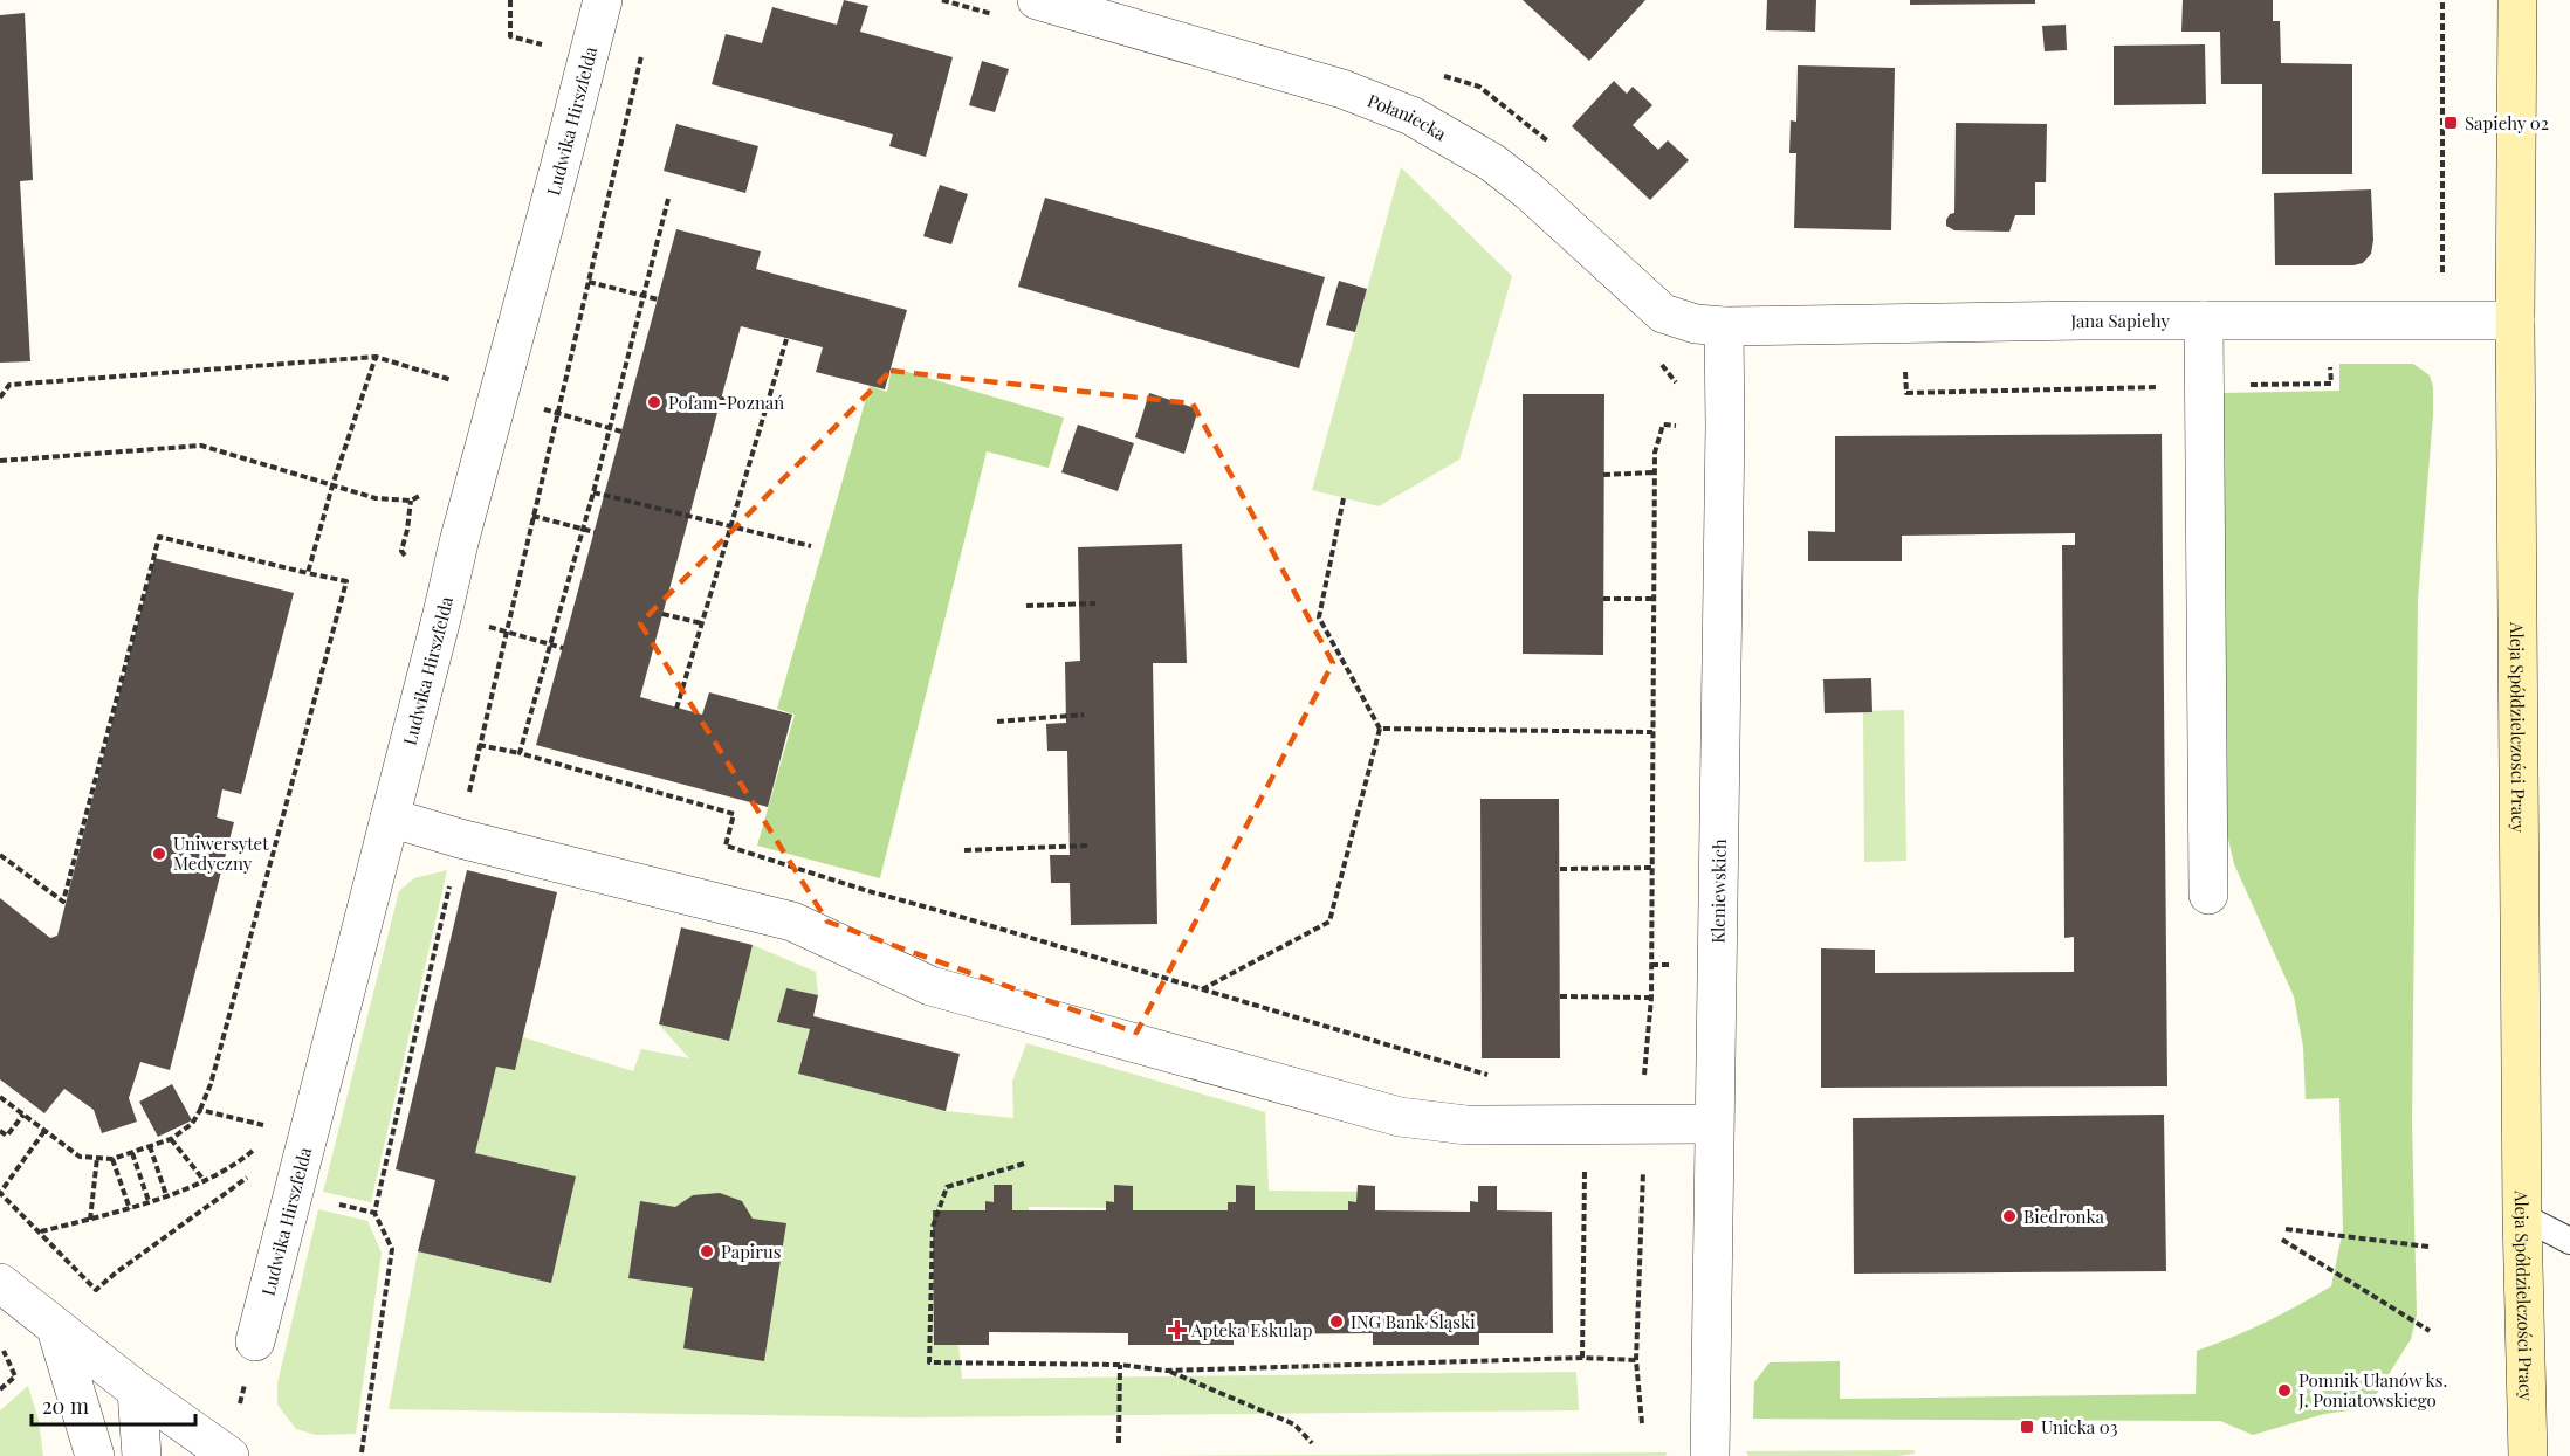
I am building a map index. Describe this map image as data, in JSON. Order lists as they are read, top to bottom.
{
  "streets": {
    "main road": ["Aleja Spółdzielczości Pracy"],
    "street": [
      "Połaniecka",
      "Ludwika Hirszfelda",
      "Jana Sapiehy",
      "Kleniewskich"
    ]
  },
  "crossings": [
    ["Połaniecka", "Jana Sapiehy"],
    ["Połaniecka", "Kleniewskich"],
    ["Jana Sapiehy", "Aleja Spółdzielczości Pracy"],
    ["Jana Sapiehy", "Kleniewskich"]
  ],
  "places": {
    "transit": ["Sapiehy 02", "Unicka 03"],
    "other": [
      "Pofam-Poznań",
      "Uniwersytet Medyczny",
      "Biedronka",
      "Papirus",
      "ING Bank Śląski",
      "Pomnik Ułanów ks. J. Poniatowskiego"
    ],
    "health": ["Apteka Eskulap"]
  },
  "scale_bar": "20 m"
}
